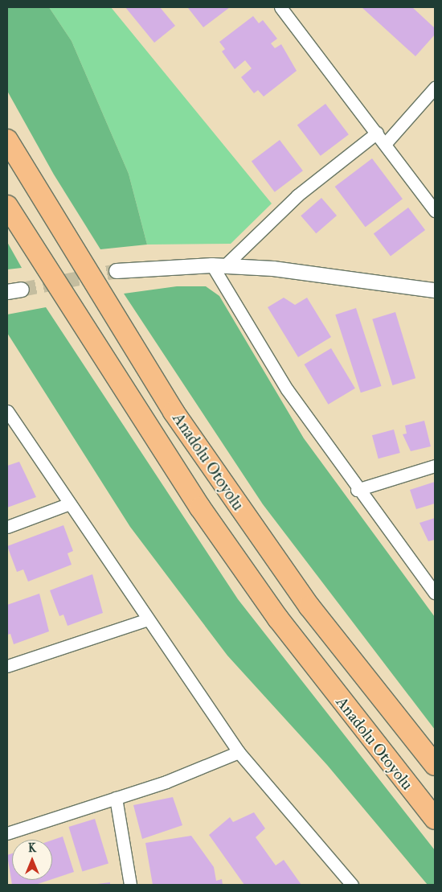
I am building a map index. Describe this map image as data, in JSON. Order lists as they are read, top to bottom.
{
  "streets": {
    "highway": ["Anadolu Otoyolu"]
  },
  "north": "top"
}
